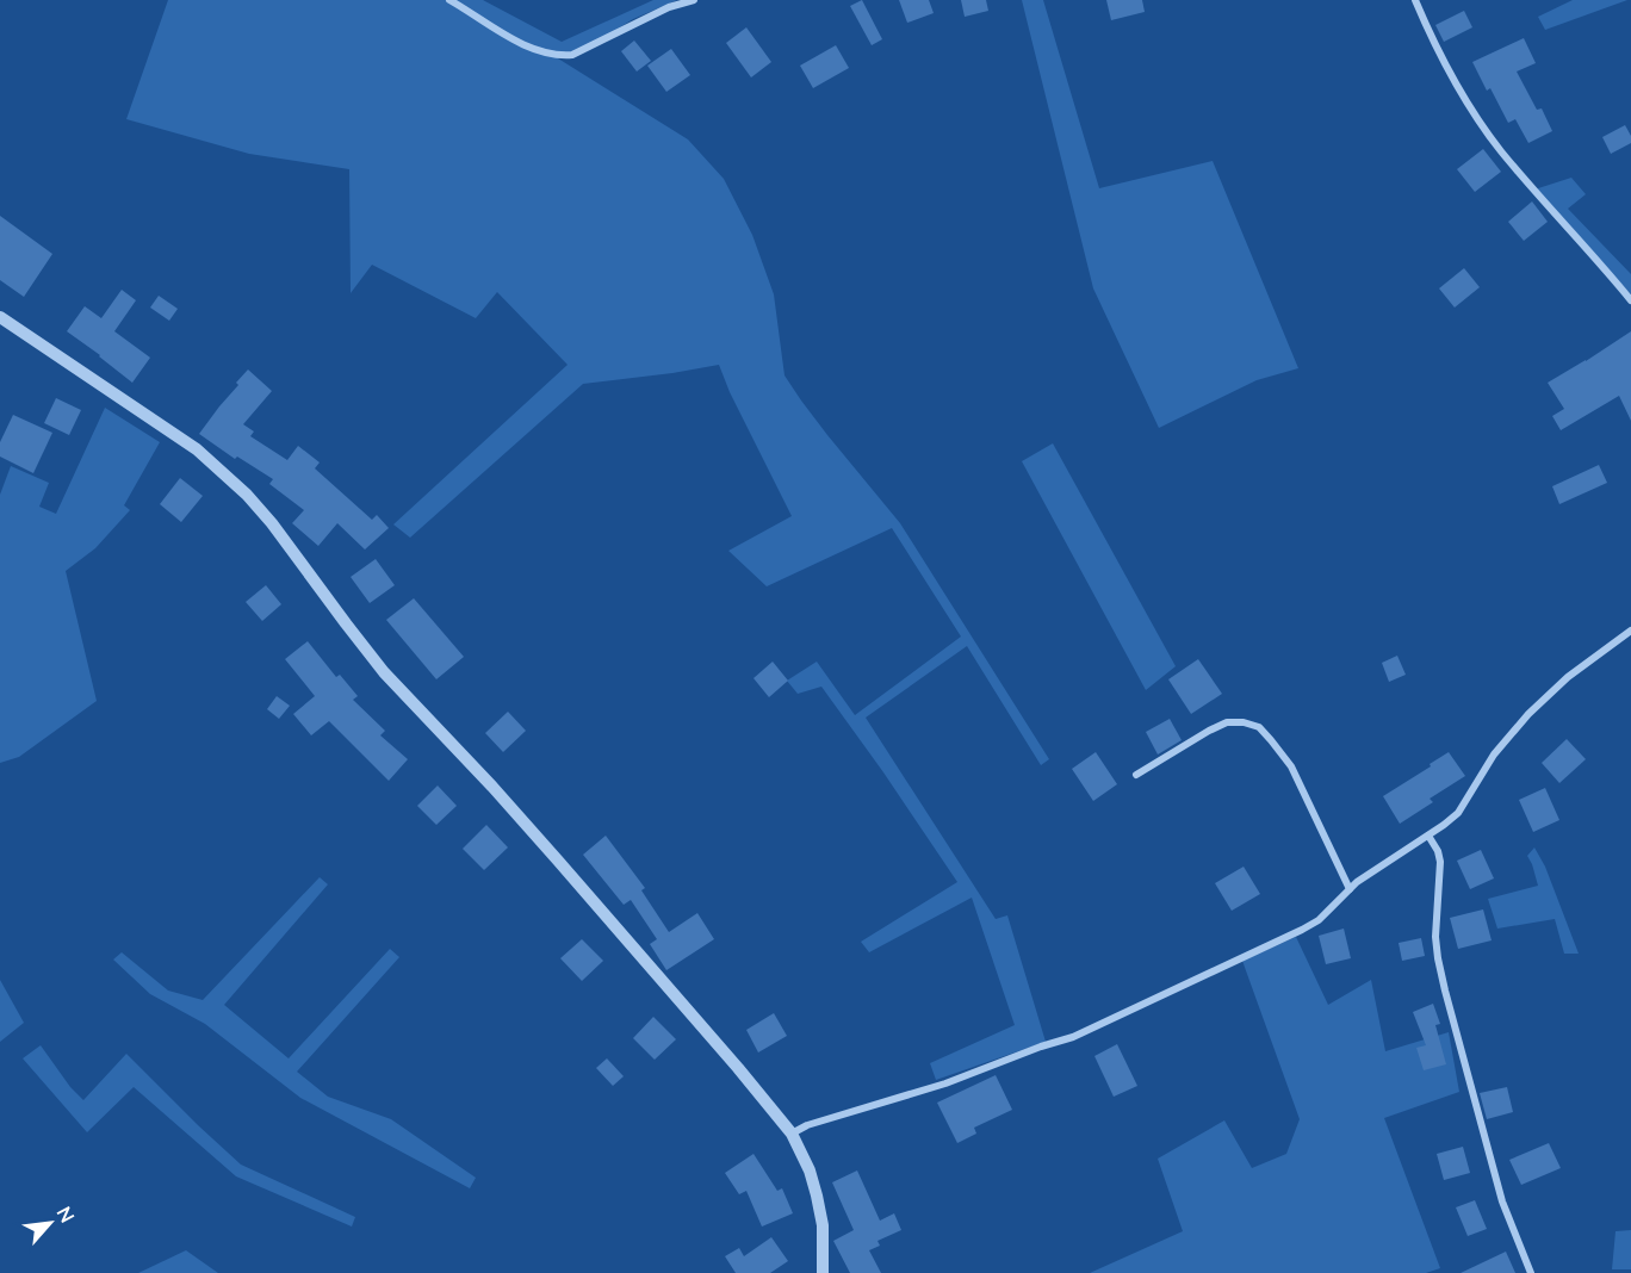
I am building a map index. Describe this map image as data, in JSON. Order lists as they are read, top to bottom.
{
  "north": "top right"
}
